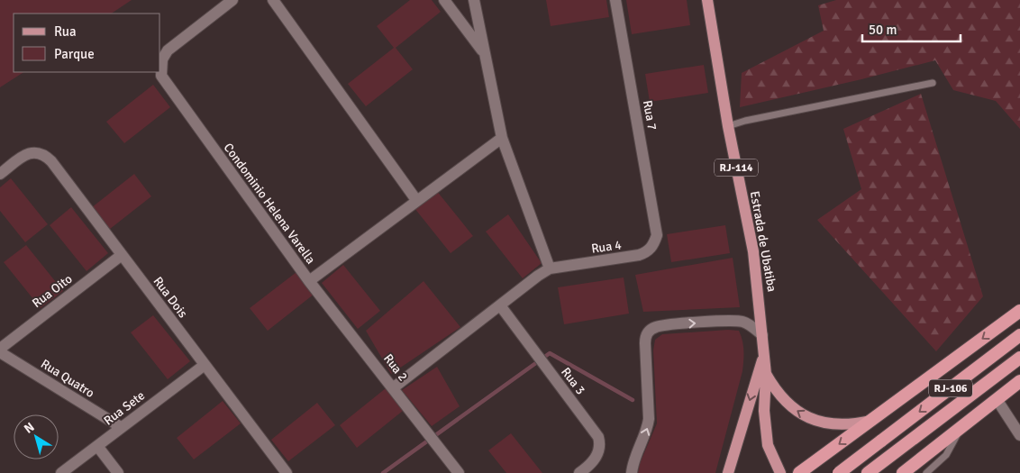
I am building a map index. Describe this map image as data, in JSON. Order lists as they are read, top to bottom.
{
  "streets": {
    "highway": ["RJ-106"],
    "main road": ["RJ-114", "Estrada de Ubatiba"],
    "street": [
      "Rua 7",
      "Condominio Helena Varella",
      "Rua 4",
      "Rua Oito",
      "Rua Dois",
      "Rua 2",
      "Rua Quatro",
      "Rua 3",
      "Rua Sete"
    ]
  },
  "crossings": [
    ["Rua 7", "Rua 4"],
    ["Condominio Helena Varella", "Rua 2"],
    ["Rua Oito", "Rua Dois"],
    ["Rua Dois", "Rua Sete"],
    ["Rua Quatro", "Rua Sete"]
  ],
  "legend": ["Rua", "Parque"],
  "scale_bar": "50 m",
  "north": "top left"
}
